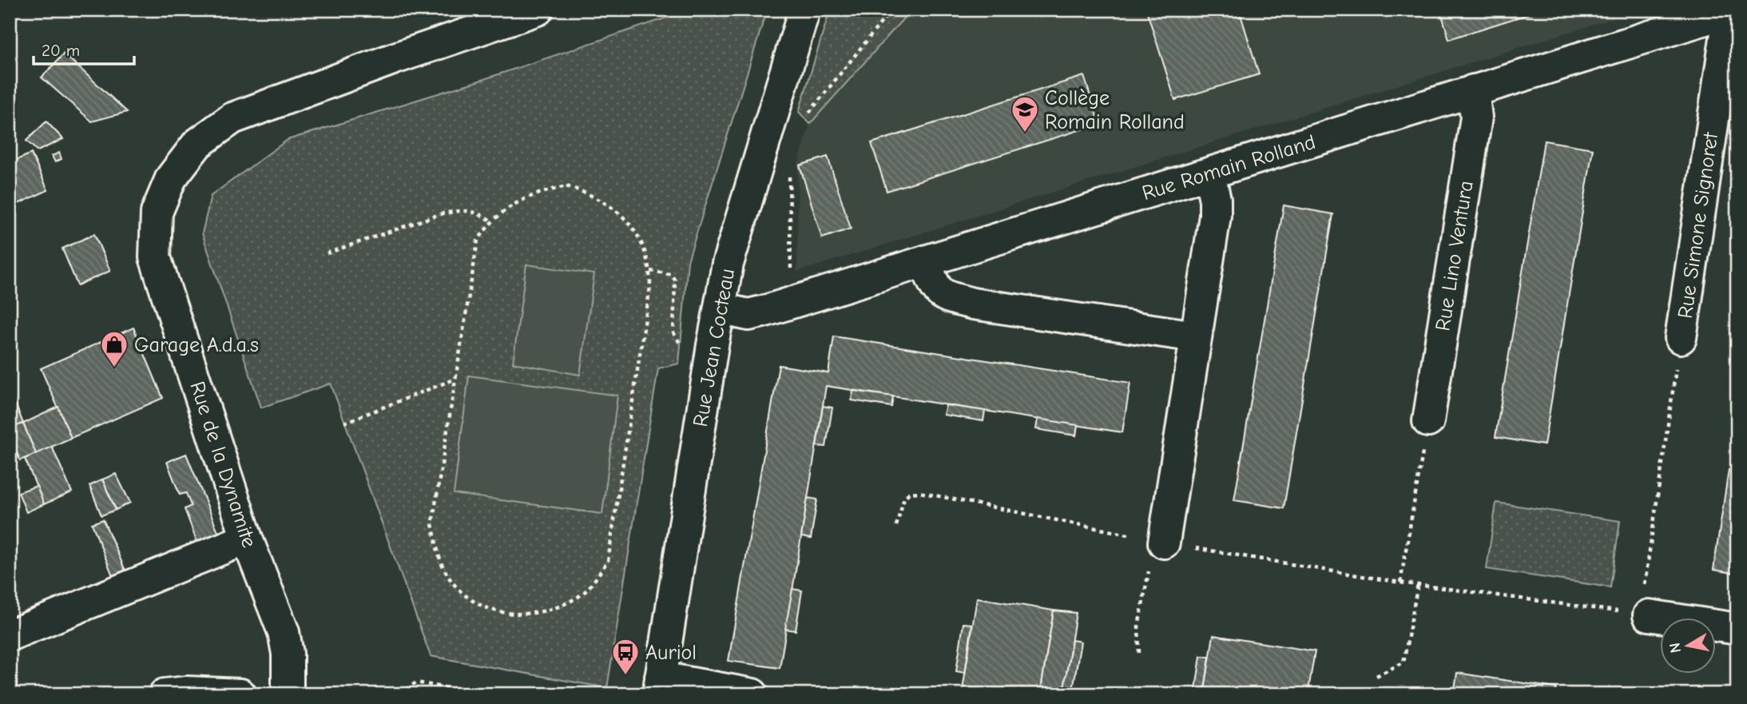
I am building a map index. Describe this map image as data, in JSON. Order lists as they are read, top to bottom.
{
  "streets": {
    "street": [
      "Rue Romain Rolland",
      "Rue Simone Signoret",
      "Rue Lino Ventura",
      "Rue Jean Cocteau",
      "Rue de la Dynamite"
    ]
  },
  "crossings": [
    ["Rue Romain Rolland", "Rue Simone Signoret"],
    ["Rue Romain Rolland", "Rue Lino Ventura"],
    ["Rue Romain Rolland", "Rue Jean Cocteau"]
  ],
  "places": {
    "school or university": ["Collège Romain Rolland"],
    "shop": ["Garage A.d.a.s"],
    "bus stop": ["Auriol"]
  },
  "scale_bar": "20 m",
  "north": "left"
}
